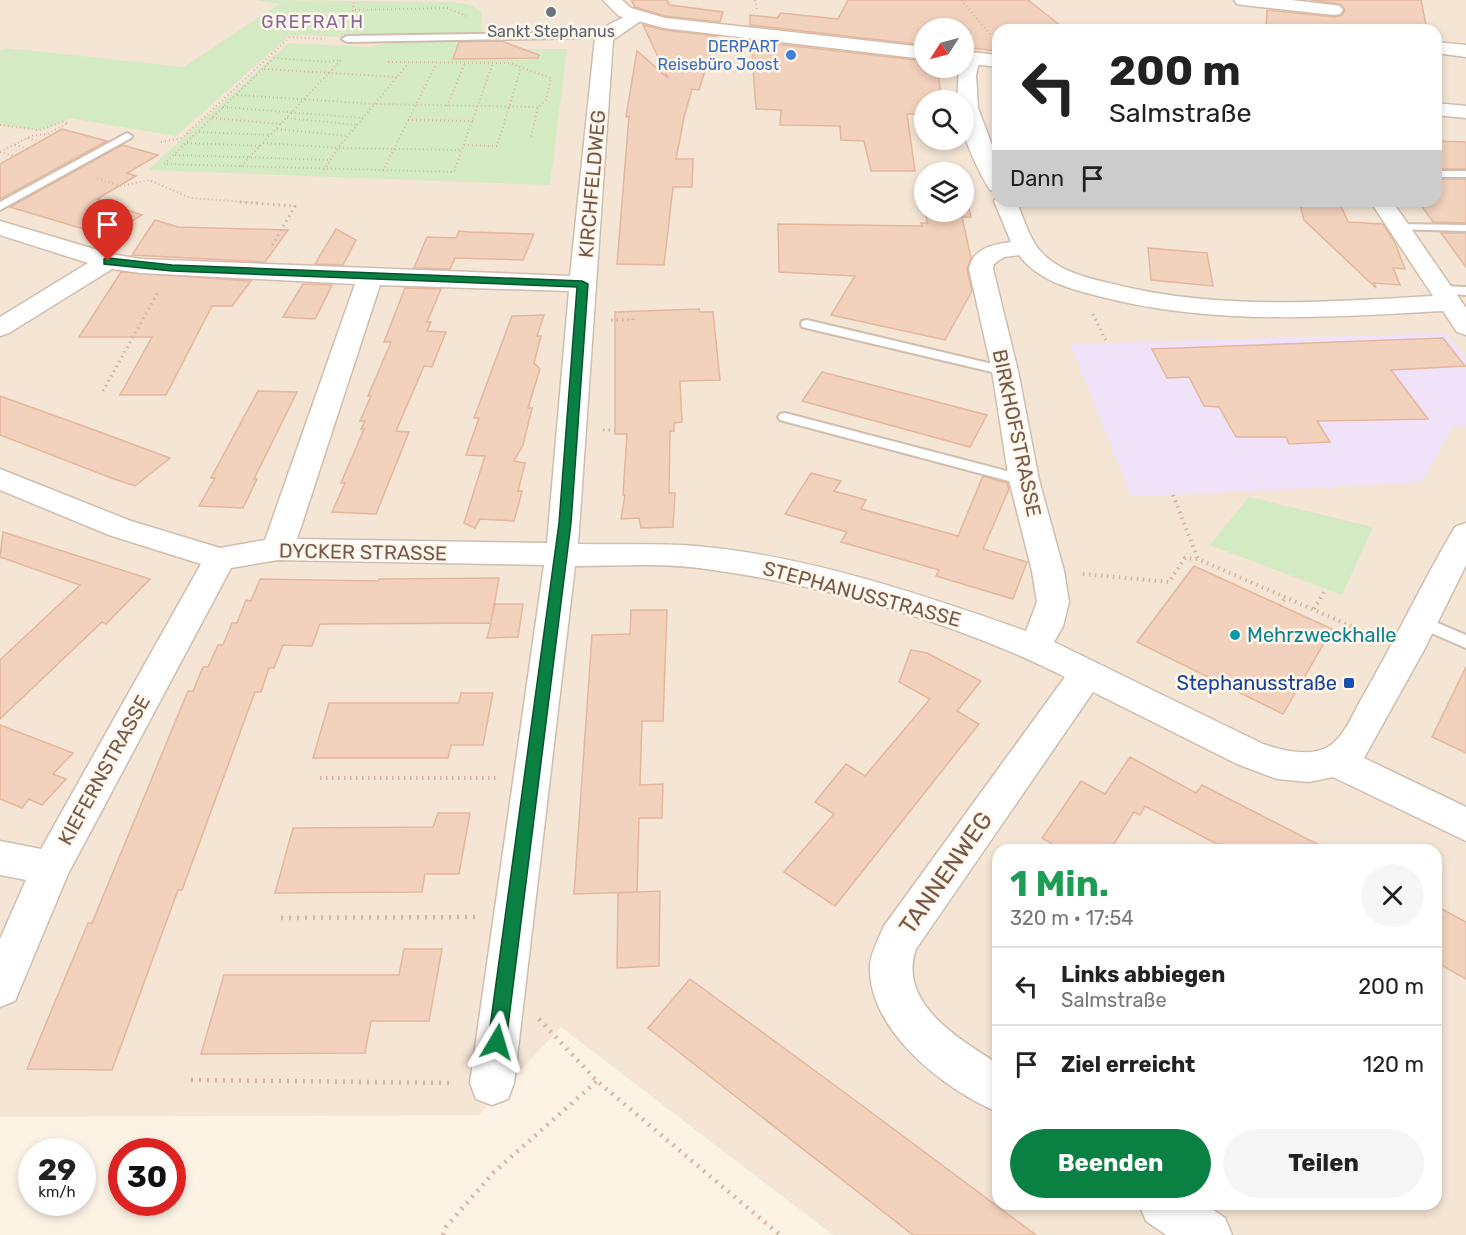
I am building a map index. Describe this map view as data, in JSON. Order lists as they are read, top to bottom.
{
  "streets": {
    "street": [
      "KIRCHFELDWEG",
      "BIRKHOFSTRASSE",
      "DYCKER STRASSE",
      "STEPHANUSSTRASSE",
      "KIEFERNSTRASSE",
      "TANNENWEG"
    ]
  },
  "crossings": [
    ["KIRCHFELDWEG", "DYCKER STRASSE"],
    ["KIRCHFELDWEG", "STEPHANUSSTRASSE"],
    ["BIRKHOFSTRASSE", "STEPHANUSSTRASSE"],
    ["DYCKER STRASSE", "STEPHANUSSTRASSE"],
    ["DYCKER STRASSE", "KIEFERNSTRASSE"],
    ["STEPHANUSSTRASSE", "TANNENWEG"]
  ],
  "districts": ["GREFRATH"],
  "places": {
    "other": ["Sankt Stephanus", "DERPART Reisebüro Joost", "Mehrzweckhalle"],
    "transit": ["Stephanusstraße"]
  },
  "north": "bottom left",
  "page": {
    "turn": ["200 m", "Salmstraße"],
    "then": "Dann",
    "heading": ["1 Min.", "320 m · 17:54"],
    "list": [
      {
        "name": "Links abbiegen",
        "note": "Salmstraße",
        "value": "200 m"
      },
      {
        "name": "Ziel erreicht",
        "value": "120 m"
      }
    ],
    "buttons": ["Beenden", "Teilen"],
    "speed": "29 km/h",
    "limit": "30"
  }
}
